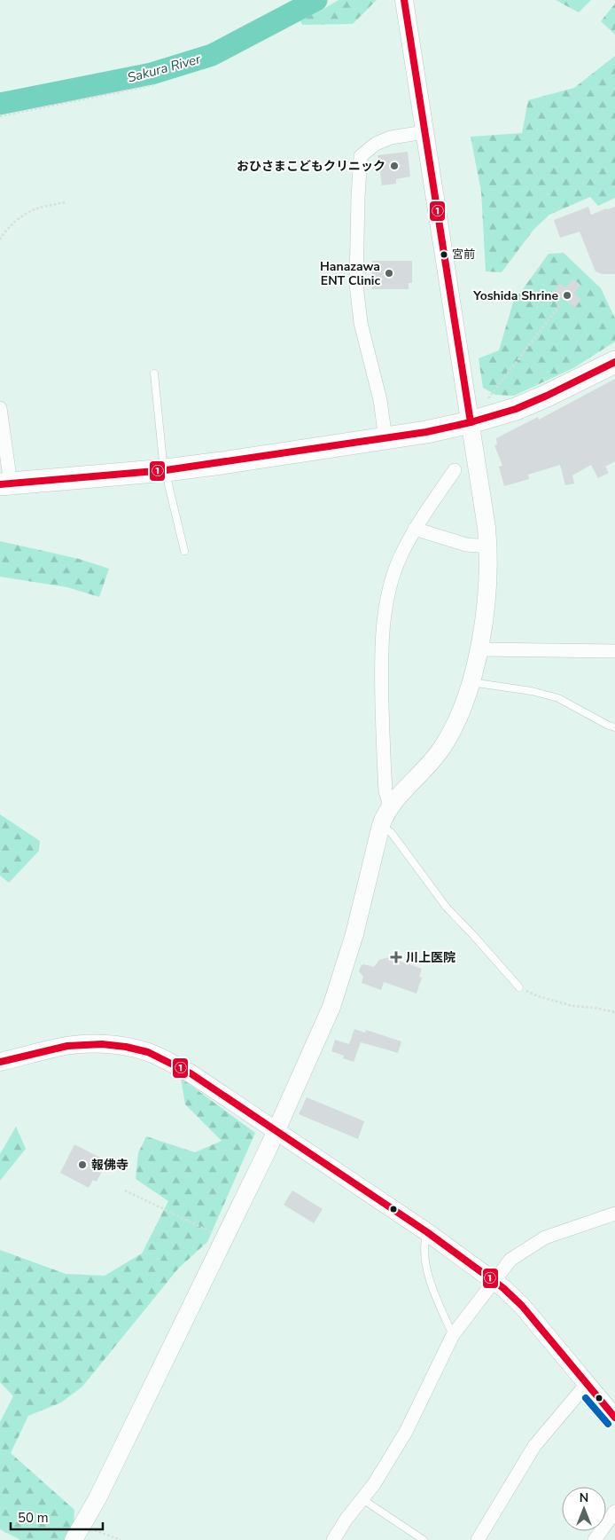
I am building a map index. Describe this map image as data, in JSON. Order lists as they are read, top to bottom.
{
  "water": ["Sakura River"],
  "places": {
    "other": [
      "おひさまこどもクリニック",
      "宮前",
      "Hanazawa ENT Clinic",
      "Yoshida Shrine",
      "報佛寺"
    ],
    "health": ["川上医院"]
  },
  "lines": ["transit line ①"],
  "scale_bar": "50 m",
  "north": "top"
}
